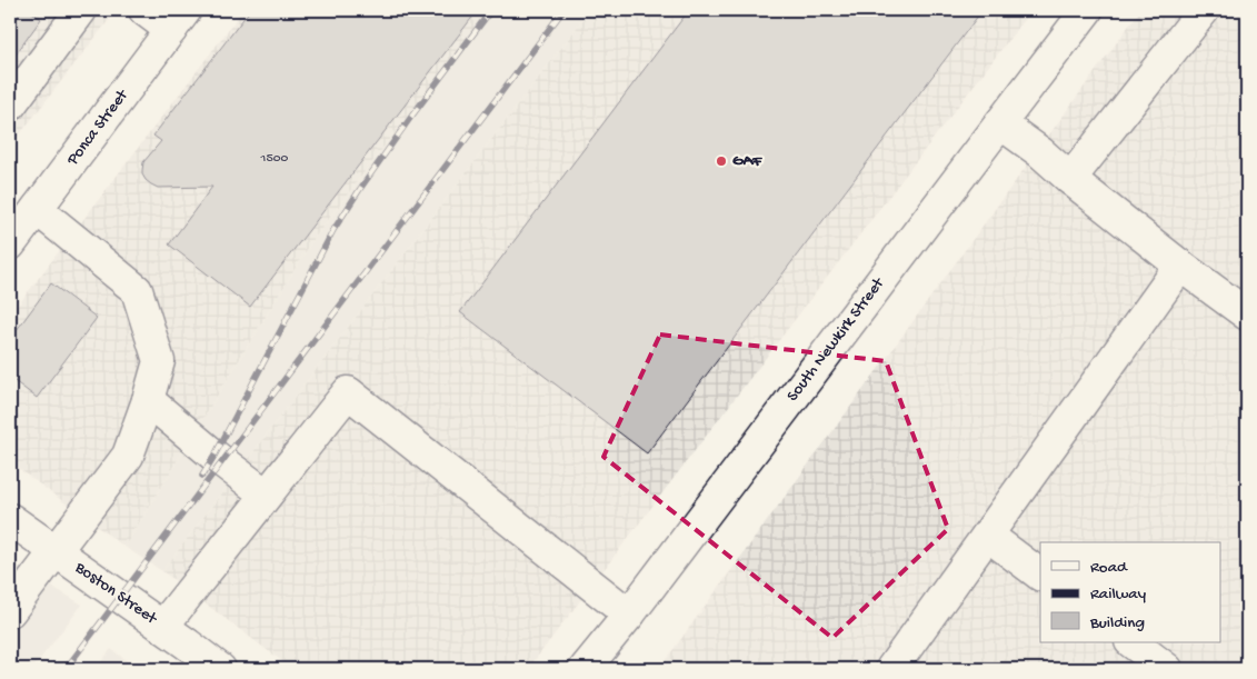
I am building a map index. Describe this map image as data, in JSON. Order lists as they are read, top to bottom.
{
  "streets": {
    "street": ["Ponca Street", "South Newkirk Street", "Boston Street"]
  },
  "places": ["GAF"],
  "house_numbers": ["1500"],
  "legend": ["Road", "Railway", "Building"]
}
